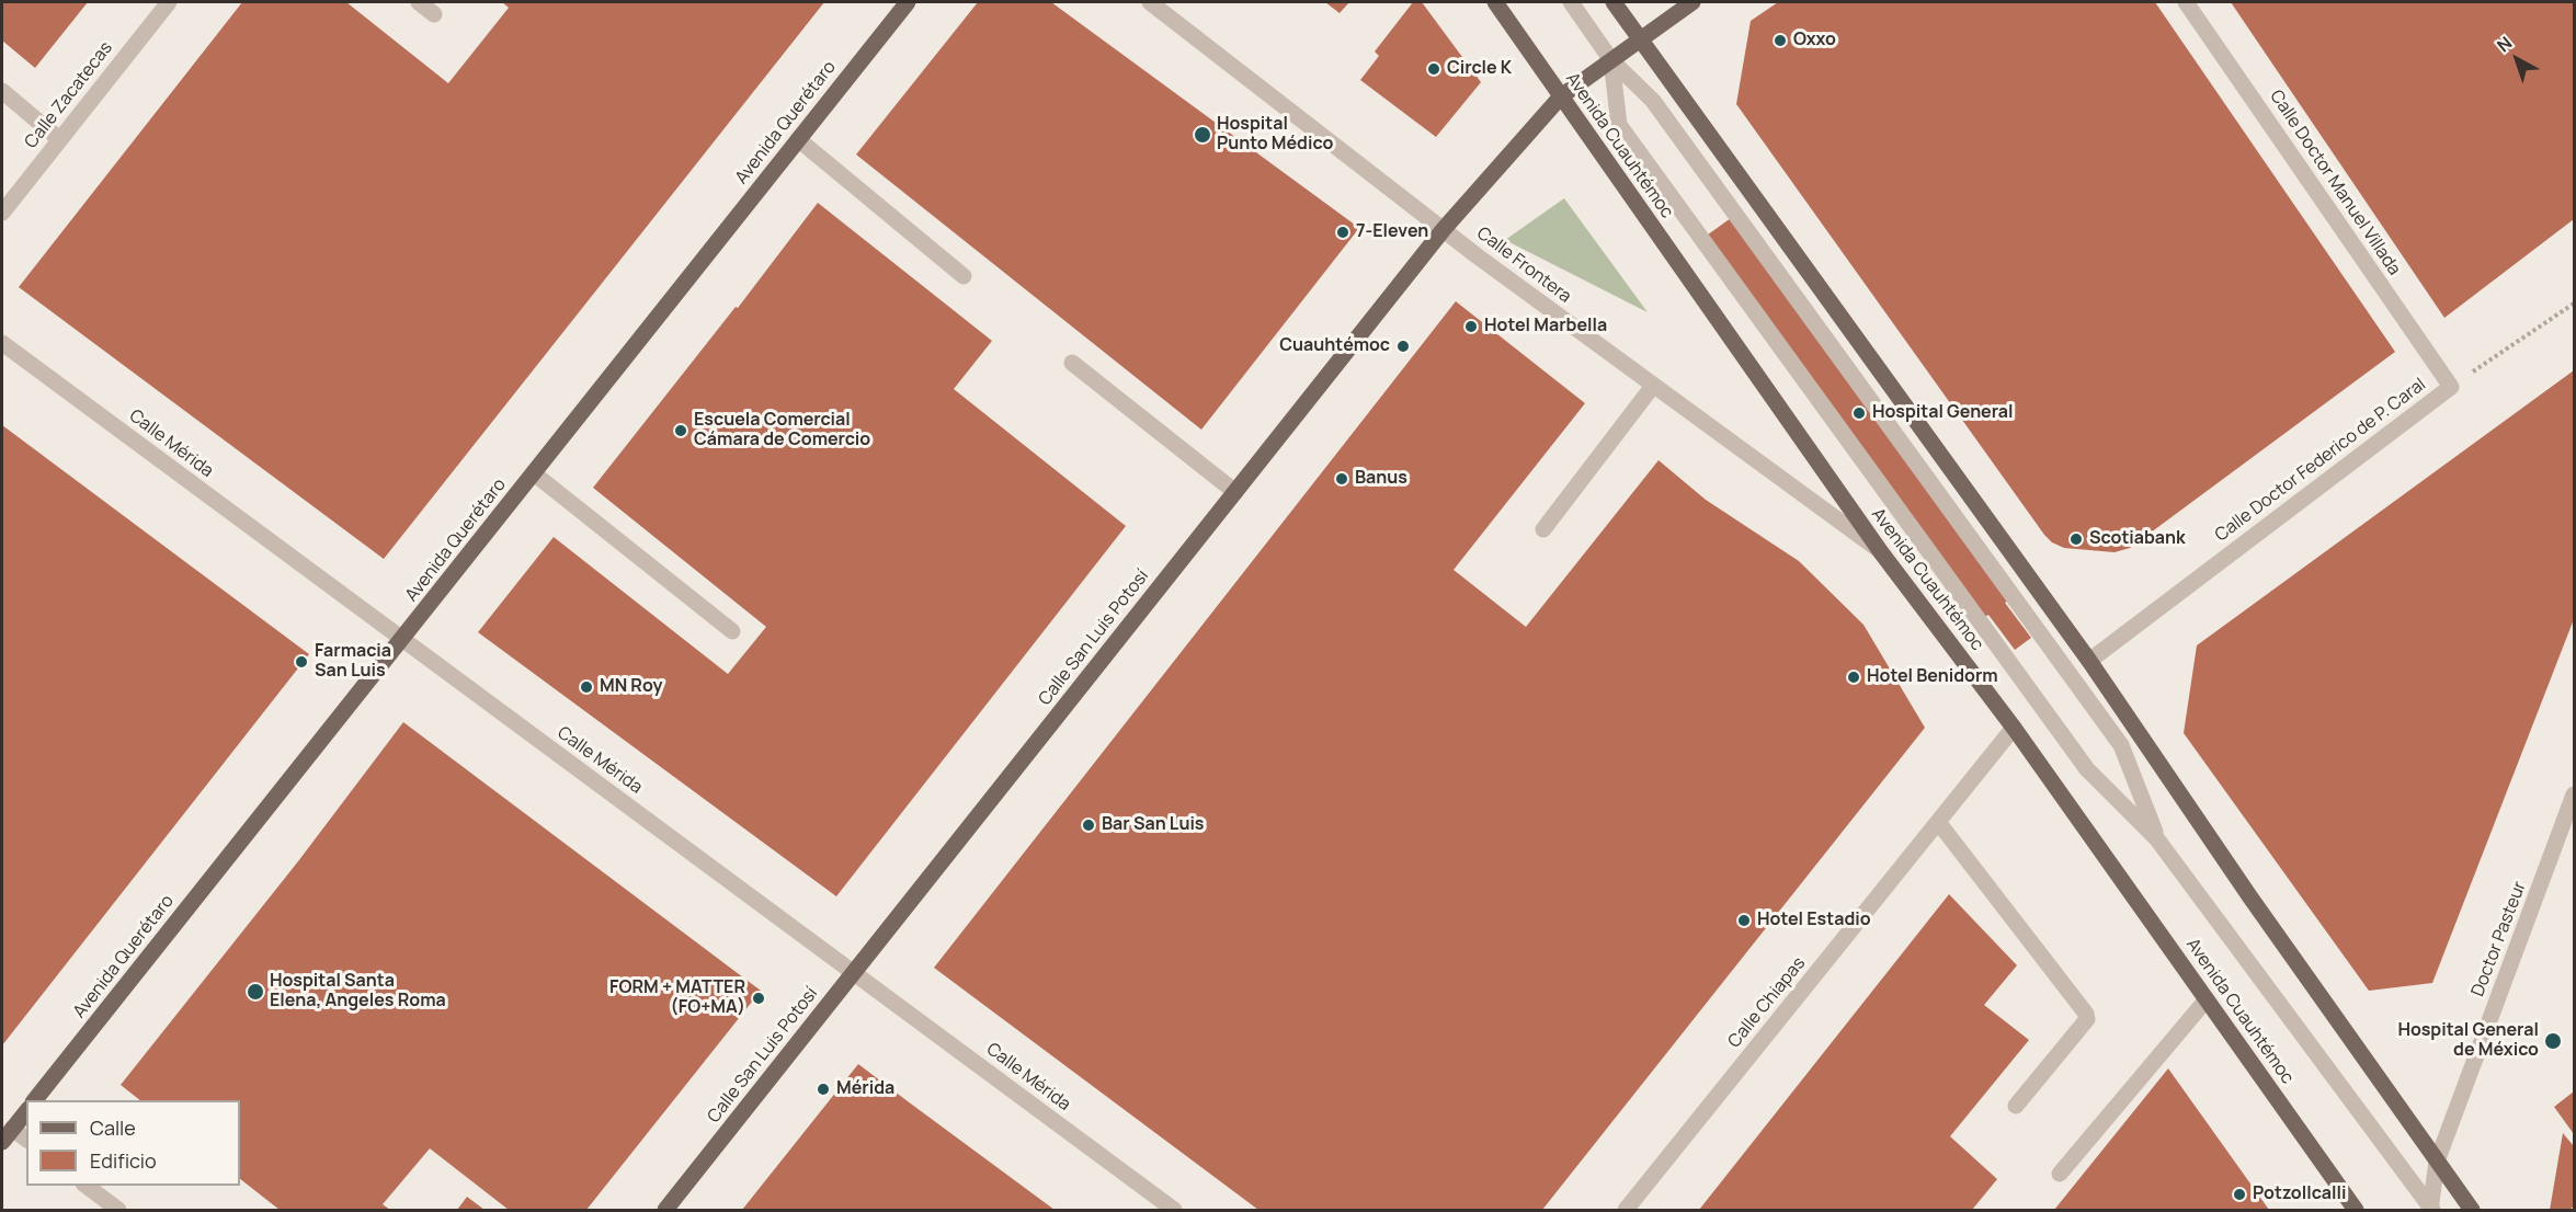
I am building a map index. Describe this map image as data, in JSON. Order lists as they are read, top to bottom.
{
  "streets": {
    "main road": ["Avenida Querétaro", "Avenida Cuauhtémoc", "Calle San Luis Potosí"],
    "street": [
      "Calle Zacatecas",
      "Calle Doctor Manuel Villada",
      "Calle Frontera",
      "Calle Mérida",
      "Calle Doctor Federico de P. Caral",
      "Doctor Pasteur",
      "Calle Chiapas"
    ]
  },
  "crossings": [
    ["Avenida Querétaro", "Calle Mérida"],
    ["Avenida Cuauhtémoc", "Calle Frontera"],
    ["Avenida Cuauhtémoc", "Calle San Luis Potosí"],
    ["Avenida Cuauhtémoc", "Calle Chiapas"],
    ["Calle Doctor Manuel Villada", "Calle Doctor Federico de P. Caral"],
    ["Calle Frontera", "Calle San Luis Potosí"],
    ["Calle Mérida", "Calle San Luis Potosí"]
  ],
  "places": [
    "Oxxo",
    "Circle K",
    "Hospital Punto Médico",
    "7-Eleven",
    "Hotel Marbella",
    "Cuauhtémoc",
    "Hospital General",
    "Escuela Comercial Cámara de Comercio",
    "Banus",
    "Scotiabank",
    "Farmacia San Luis",
    "Hotel Benidorm",
    "MN Roy",
    "Bar San Luis",
    "Hotel Estadio",
    "Hospital Santa Elena, Angeles Roma",
    "FORM + MATTER (FO+MA)",
    "Hospital General de México",
    "Mérida",
    "Potzollcalli"
  ],
  "legend": ["Calle", "Edificio"],
  "north": "top left"
}
